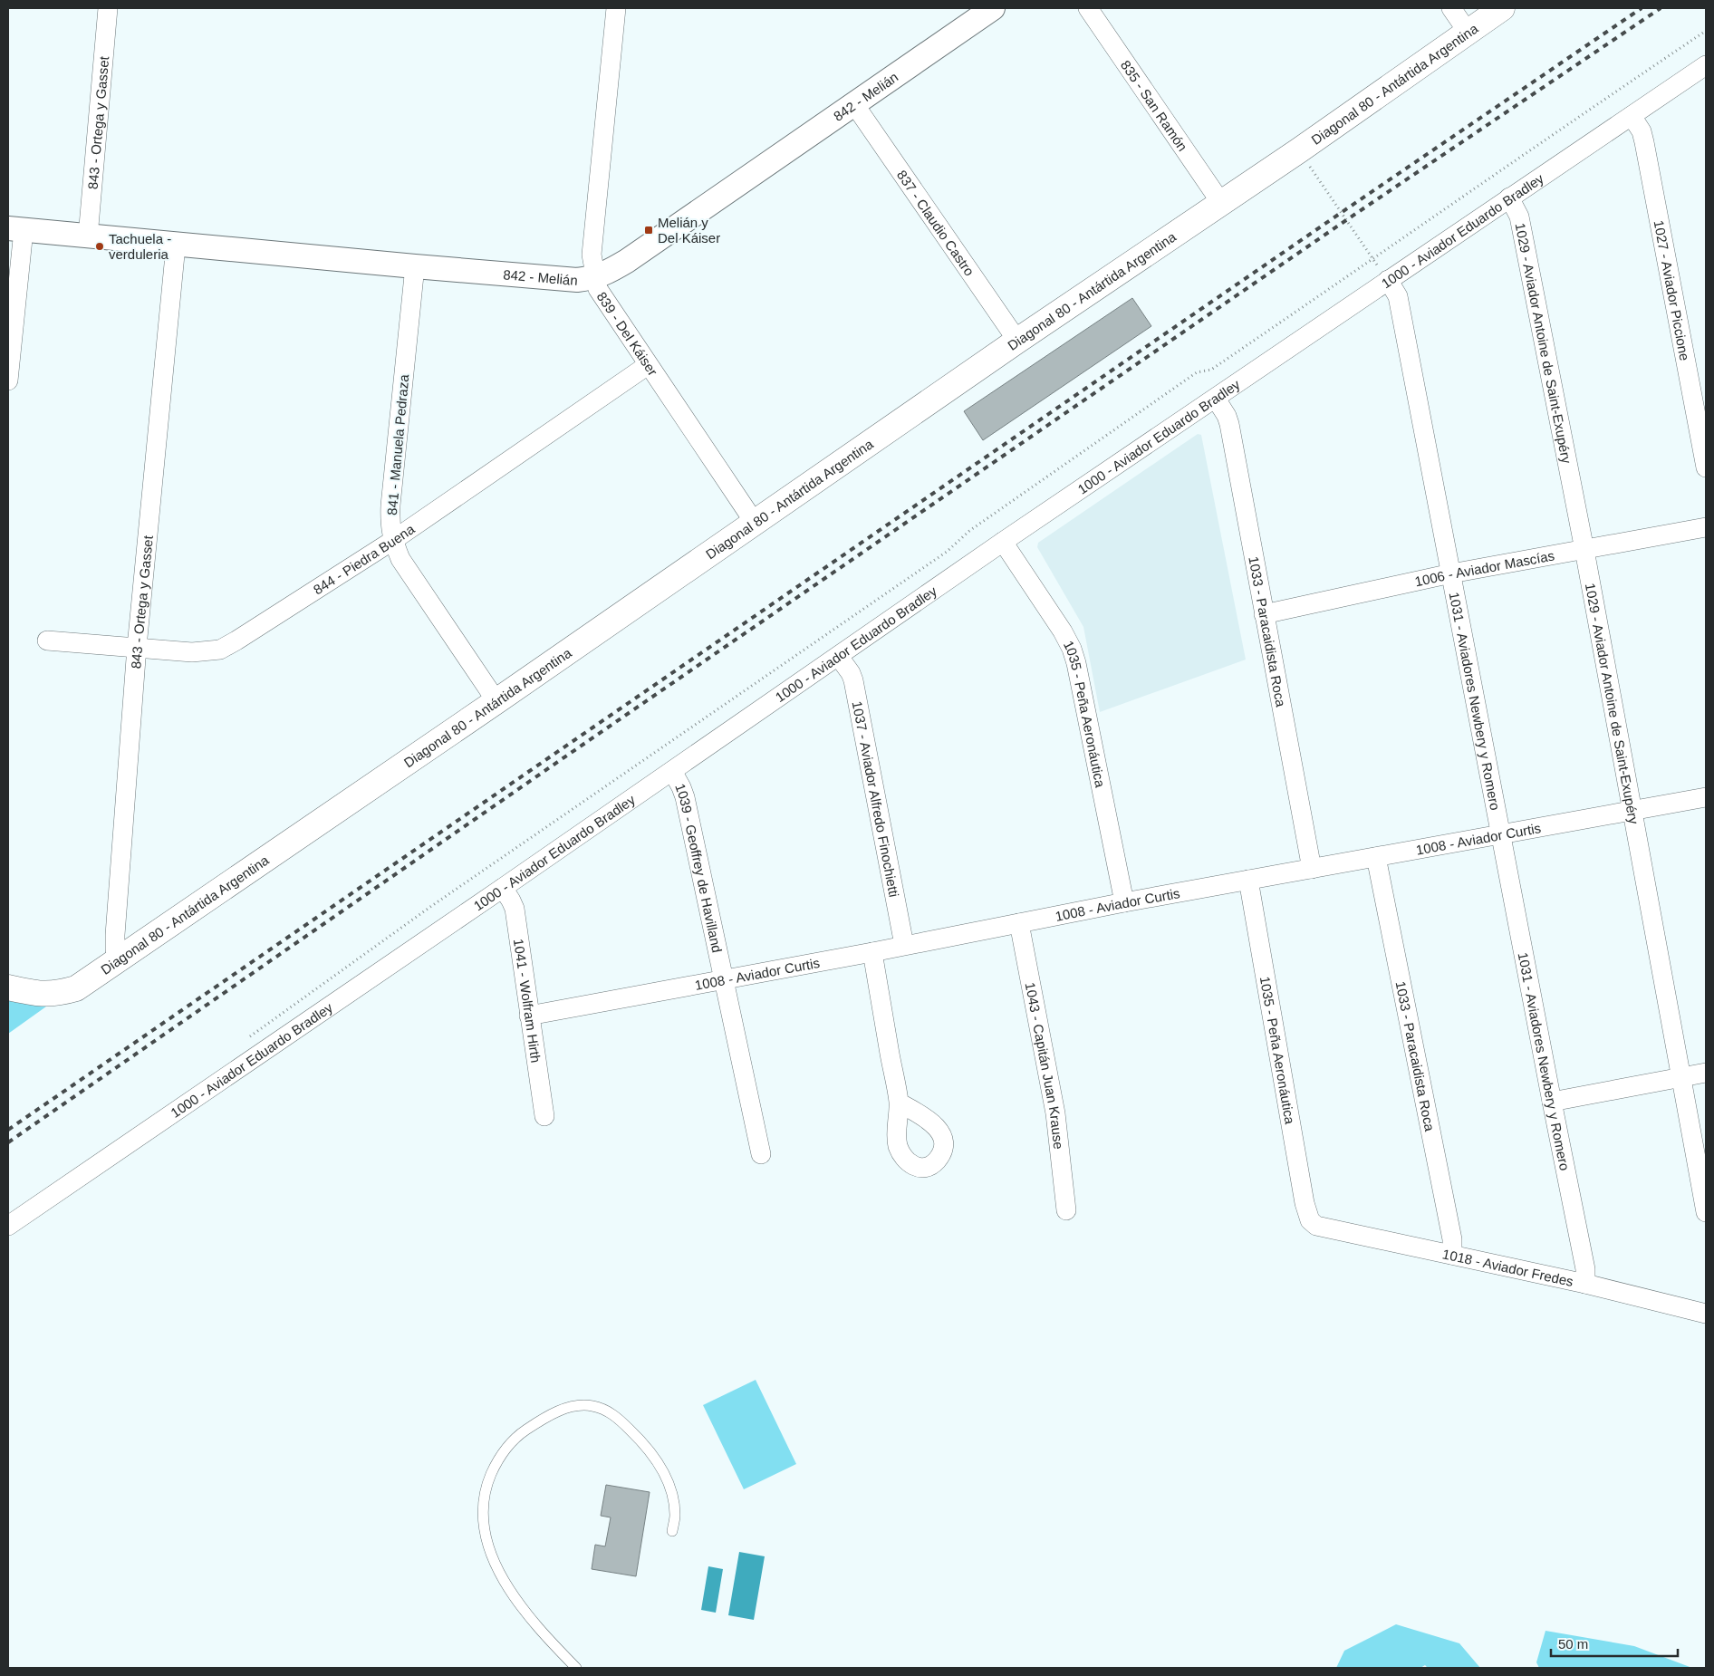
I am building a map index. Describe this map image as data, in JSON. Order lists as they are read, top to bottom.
{
  "streets": {
    "main road": ["Diagonal 80 - Antártida Argentina"],
    "street": [
      "842 - Melián",
      "835 - San Ramón",
      "843 - Ortega y Gasset",
      "837 - Claudio Castro",
      "1000 - Aviador Eduardo Bradley",
      "1027 - Aviador Piccione",
      "839 - Del Káiser",
      "1029 - Aviador Antoine de Saint-Exupéry",
      "841 - Manuela Pedraza",
      "844 - Piedra Buena",
      "1006 - Aviador Mascías",
      "1033 - Paracaidista Roca",
      "1031 - Aviadores Newbery y Romero",
      "1035 - Peña Aeronáutica",
      "1037 - Aviador Alfredo Finochietti",
      "1008 - Aviador Curtis",
      "1039 - Geoffrey de Havilland",
      "1041 - Wolfram Hirth",
      "1043 - Capitán Juan Krause",
      "1018 - Aviador Fredes"
    ]
  },
  "crossings": [
    ["Diagonal 80 - Antártida Argentina", "835 - San Ramón"],
    ["Diagonal 80 - Antártida Argentina", "843 - Ortega y Gasset"],
    ["Diagonal 80 - Antártida Argentina", "837 - Claudio Castro"],
    ["Diagonal 80 - Antártida Argentina", "839 - Del Káiser"],
    ["Diagonal 80 - Antártida Argentina", "841 - Manuela Pedraza"],
    ["842 - Melián", "843 - Ortega y Gasset"],
    ["842 - Melián", "837 - Claudio Castro"],
    ["842 - Melián", "839 - Del Káiser"],
    ["842 - Melián", "841 - Manuela Pedraza"],
    ["843 - Ortega y Gasset", "844 - Piedra Buena"],
    ["1000 - Aviador Eduardo Bradley", "1027 - Aviador Piccione"],
    ["1000 - Aviador Eduardo Bradley", "1029 - Aviador Antoine de Saint-Exupéry"],
    ["1000 - Aviador Eduardo Bradley", "1033 - Paracaidista Roca"],
    ["1000 - Aviador Eduardo Bradley", "1031 - Aviadores Newbery y Romero"],
    ["1000 - Aviador Eduardo Bradley", "1035 - Peña Aeronáutica"],
    ["1000 - Aviador Eduardo Bradley", "1037 - Aviador Alfredo Finochietti"],
    ["1000 - Aviador Eduardo Bradley", "1039 - Geoffrey de Havilland"],
    ["1000 - Aviador Eduardo Bradley", "1041 - Wolfram Hirth"],
    ["839 - Del Káiser", "844 - Piedra Buena"],
    ["1029 - Aviador Antoine de Saint-Exupéry", "1006 - Aviador Mascías"],
    ["1029 - Aviador Antoine de Saint-Exupéry", "1008 - Aviador Curtis"],
    ["841 - Manuela Pedraza", "844 - Piedra Buena"],
    ["1006 - Aviador Mascías", "1033 - Paracaidista Roca"],
    ["1006 - Aviador Mascías", "1031 - Aviadores Newbery y Romero"],
    ["1033 - Paracaidista Roca", "1008 - Aviador Curtis"],
    ["1033 - Paracaidista Roca", "1018 - Aviador Fredes"],
    ["1031 - Aviadores Newbery y Romero", "1008 - Aviador Curtis"],
    ["1031 - Aviadores Newbery y Romero", "1018 - Aviador Fredes"],
    ["1035 - Peña Aeronáutica", "1008 - Aviador Curtis"],
    ["1035 - Peña Aeronáutica", "1018 - Aviador Fredes"],
    ["1037 - Aviador Alfredo Finochietti", "1008 - Aviador Curtis"],
    ["1008 - Aviador Curtis", "1039 - Geoffrey de Havilland"],
    ["1008 - Aviador Curtis", "1041 - Wolfram Hirth"],
    ["1008 - Aviador Curtis", "1043 - Capitán Juan Krause"]
  ],
  "places": {
    "transit": ["Melián y Del Káiser"],
    "other": ["Tachuela - verduleria"]
  },
  "scale_bar": "50 m"
}
